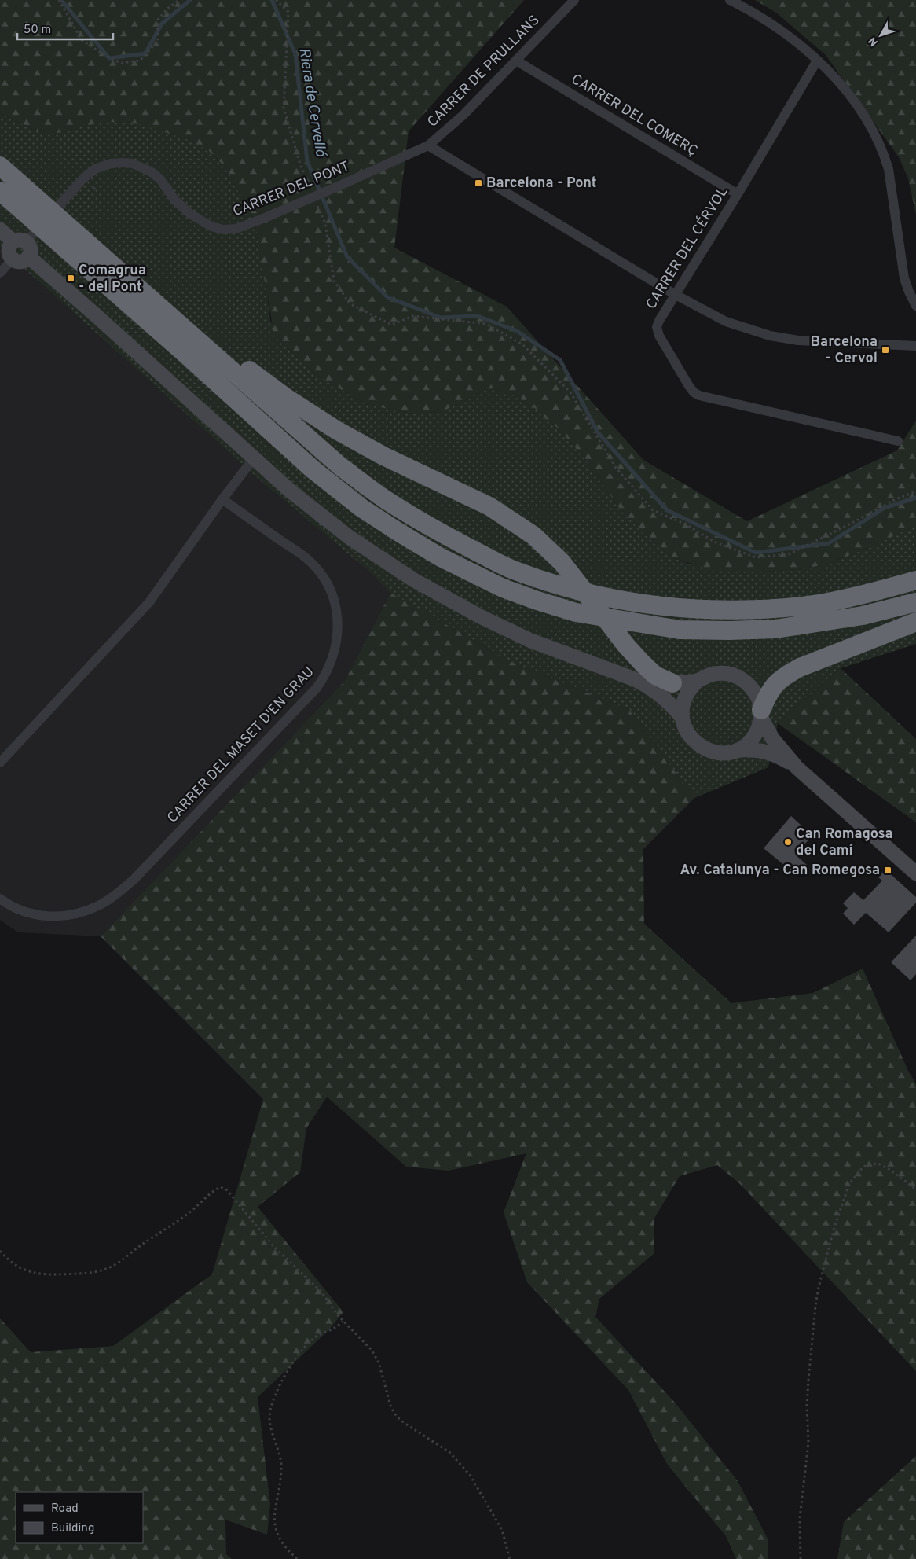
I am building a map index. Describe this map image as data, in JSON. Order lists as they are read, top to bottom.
{
  "streets": {
    "street": [
      "CARRER DE PRULLANS",
      "CARRER DEL COMERÇ",
      "CARRER DEL PONT",
      "CARRER DEL CÉRVOL",
      "CARRER DEL MASET D'EN GRAU"
    ]
  },
  "crossings": [
    ["CARRER DE PRULLANS", "CARRER DEL COMERÇ"],
    ["CARRER DE PRULLANS", "CARRER DEL PONT"],
    ["CARRER DEL COMERÇ", "CARRER DEL CÉRVOL"]
  ],
  "water": ["Riera de Cervelló"],
  "places": {
    "transit": [
      "Barcelona - Pont",
      "Comagrua - del Pont",
      "Barcelona - Cervol",
      "Av. Catalunya - Can Romegosa"
    ],
    "other": ["Can Romagosa del Camí"]
  },
  "legend": ["Road", "Building"],
  "scale_bar": "50 m",
  "north": "bottom left"
}
